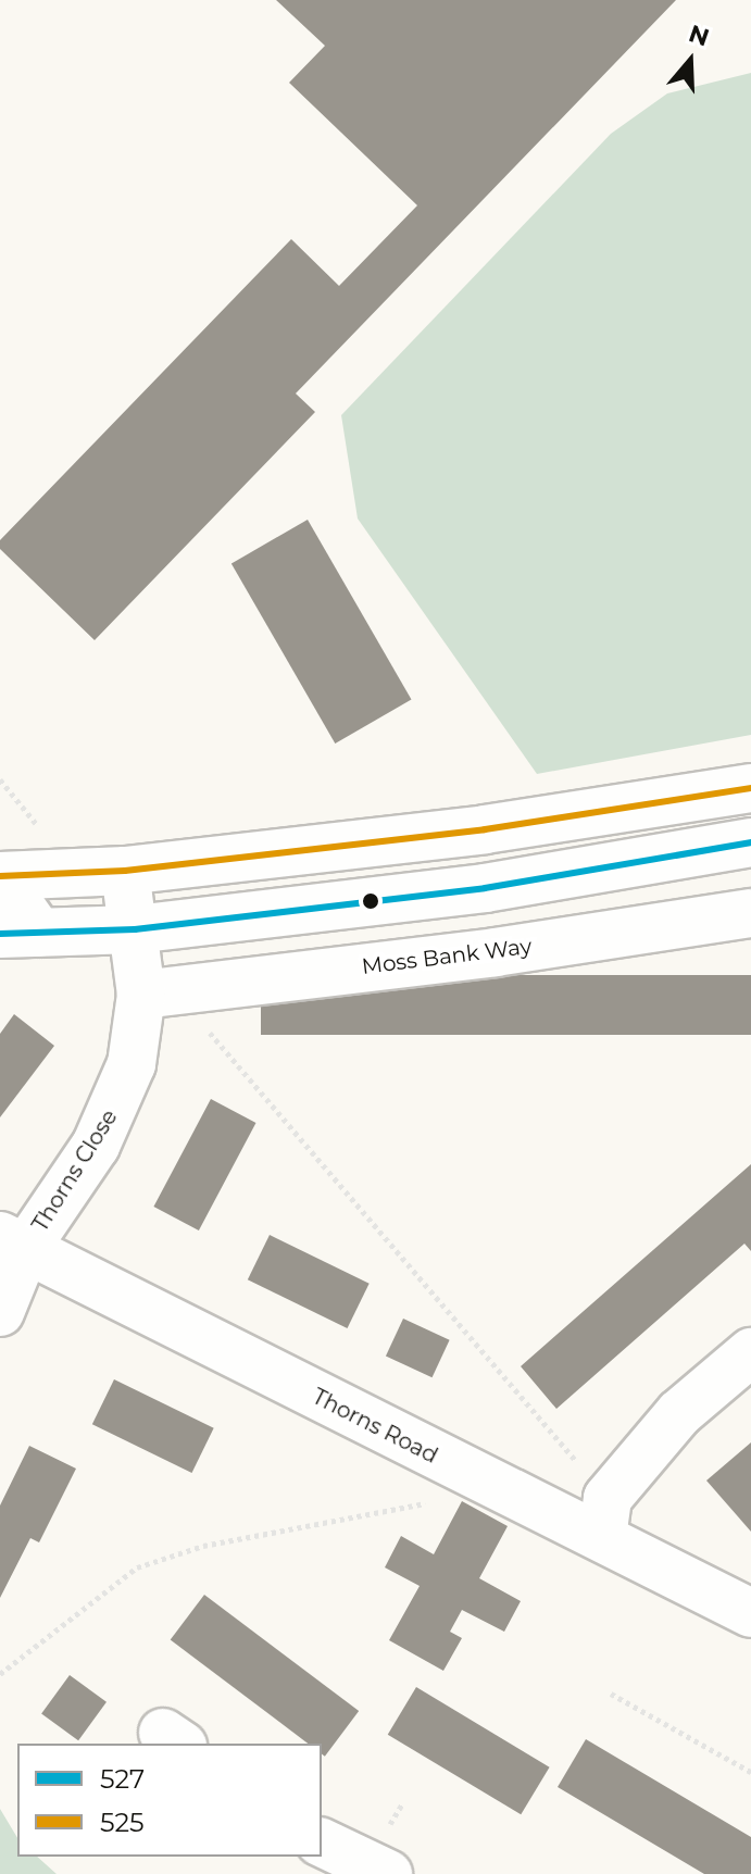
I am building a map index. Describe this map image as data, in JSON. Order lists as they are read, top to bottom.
{
  "streets": {
    "main road": ["Moss Bank Way", "Thorns Close", "Thorns Road"]
  },
  "crossings": [
    ["Moss Bank Way", "Thorns Close"],
    ["Thorns Close", "Thorns Road"]
  ],
  "lines": ["transit line 525", "transit line 527"],
  "legend": ["527", "525"],
  "north": "top"
}
